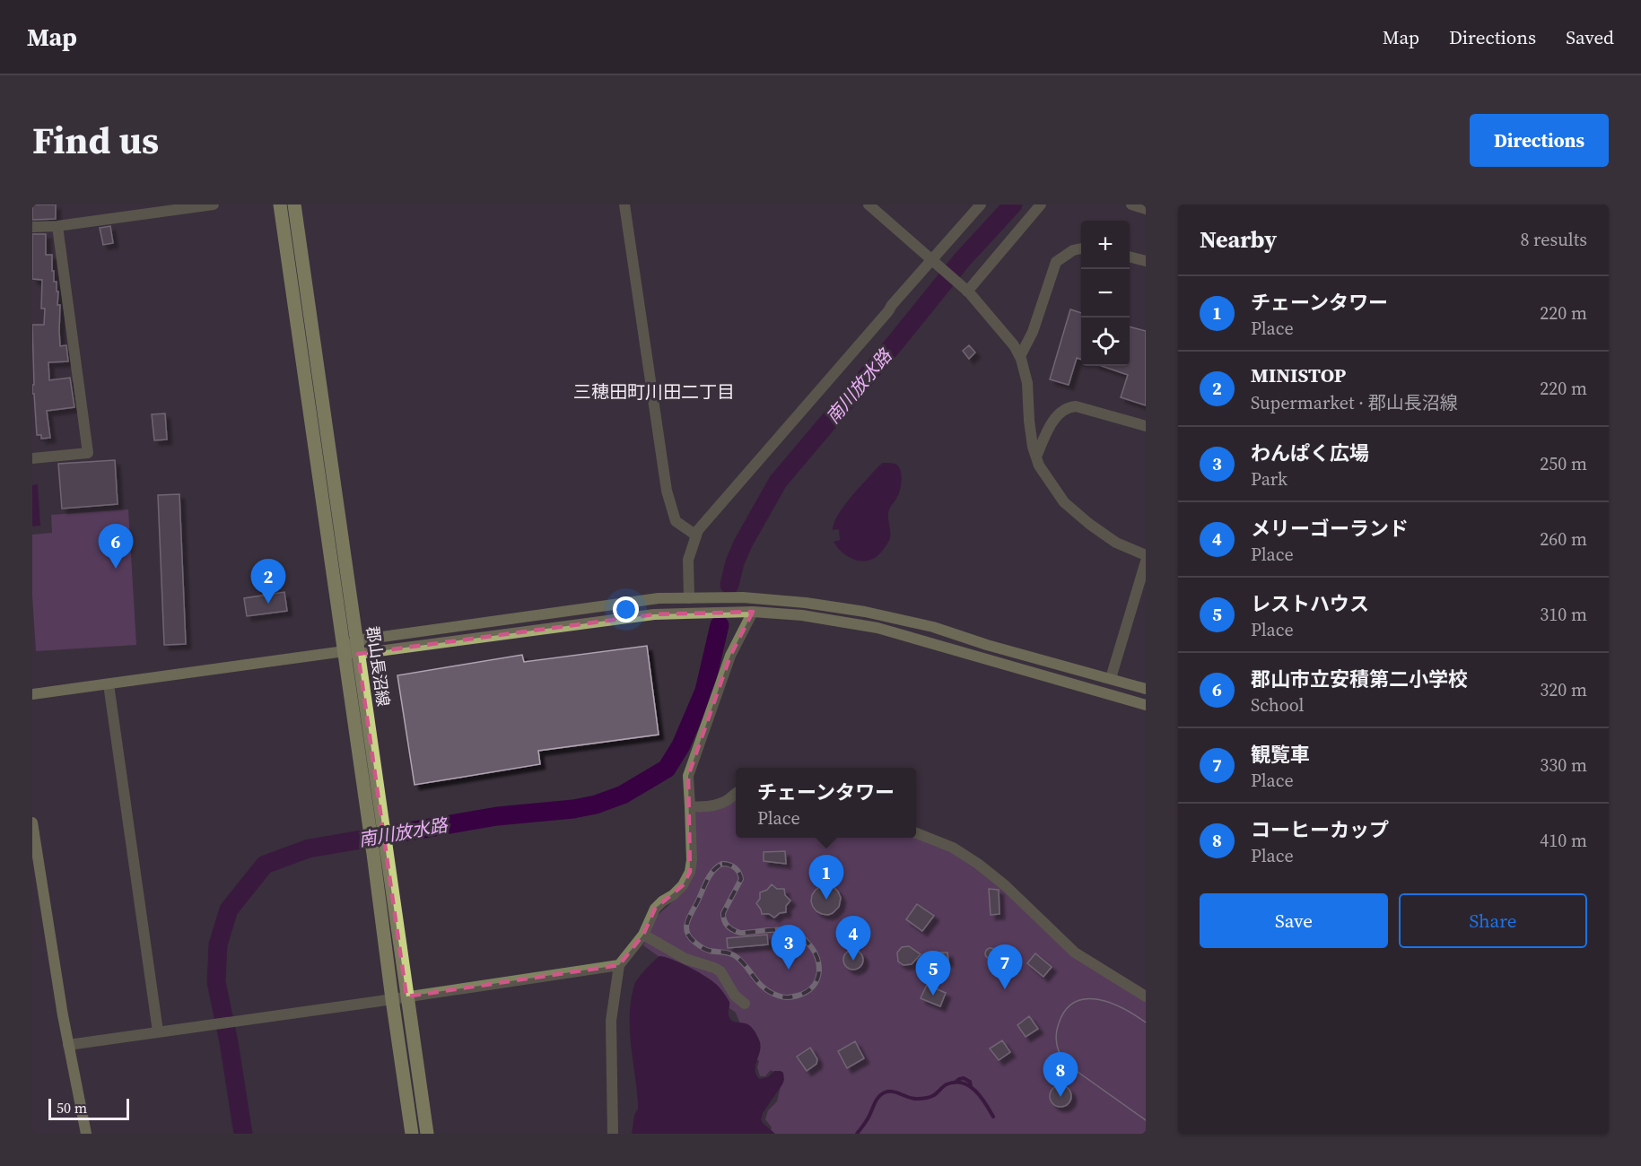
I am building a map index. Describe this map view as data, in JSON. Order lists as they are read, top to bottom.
{
  "streets": {
    "main road": ["郡山長沼線"]
  },
  "districts": ["三穂田町川田二丁目"],
  "water": ["南川放水路"],
  "scale_bar": "50 m",
  "page": {
    "header": "Map",
    "nav": ["Map", "Directions", "Saved"],
    "title": "Find us",
    "buttons": [
      "Directions",
      ["Save", "Share"]
    ],
    "heading": ["Nearby", "8 results"],
    "map_buttons": ["+", "−"],
    "list": [
      {
        "mark": "1",
        "name": "チェーンタワー",
        "note": "Place",
        "value": "220 m"
      },
      {
        "mark": "2",
        "name": "MINISTOP",
        "note": "Supermarket · 郡山長沼線",
        "value": "220 m"
      },
      {
        "mark": "3",
        "name": "わんぱく広場",
        "note": "Park",
        "value": "250 m"
      },
      {
        "mark": "4",
        "name": "メリーゴーランド",
        "note": "Place",
        "value": "260 m"
      },
      {
        "mark": "5",
        "name": "レストハウス",
        "note": "Place",
        "value": "310 m"
      },
      {
        "mark": "6",
        "name": "郡山市立安積第二小学校",
        "note": "School",
        "value": "320 m"
      },
      {
        "mark": "7",
        "name": "観覧車",
        "note": "Place",
        "value": "330 m"
      },
      {
        "mark": "8",
        "name": "コーヒーカップ",
        "note": "Place",
        "value": "410 m"
      }
    ],
    "pins": [
      "6",
      "2",
      "1",
      "4",
      "3",
      "7",
      "5",
      "8"
    ],
    "popup": ["チェーンタワー", "Place"],
    "scale": "50 m"
  }
}
